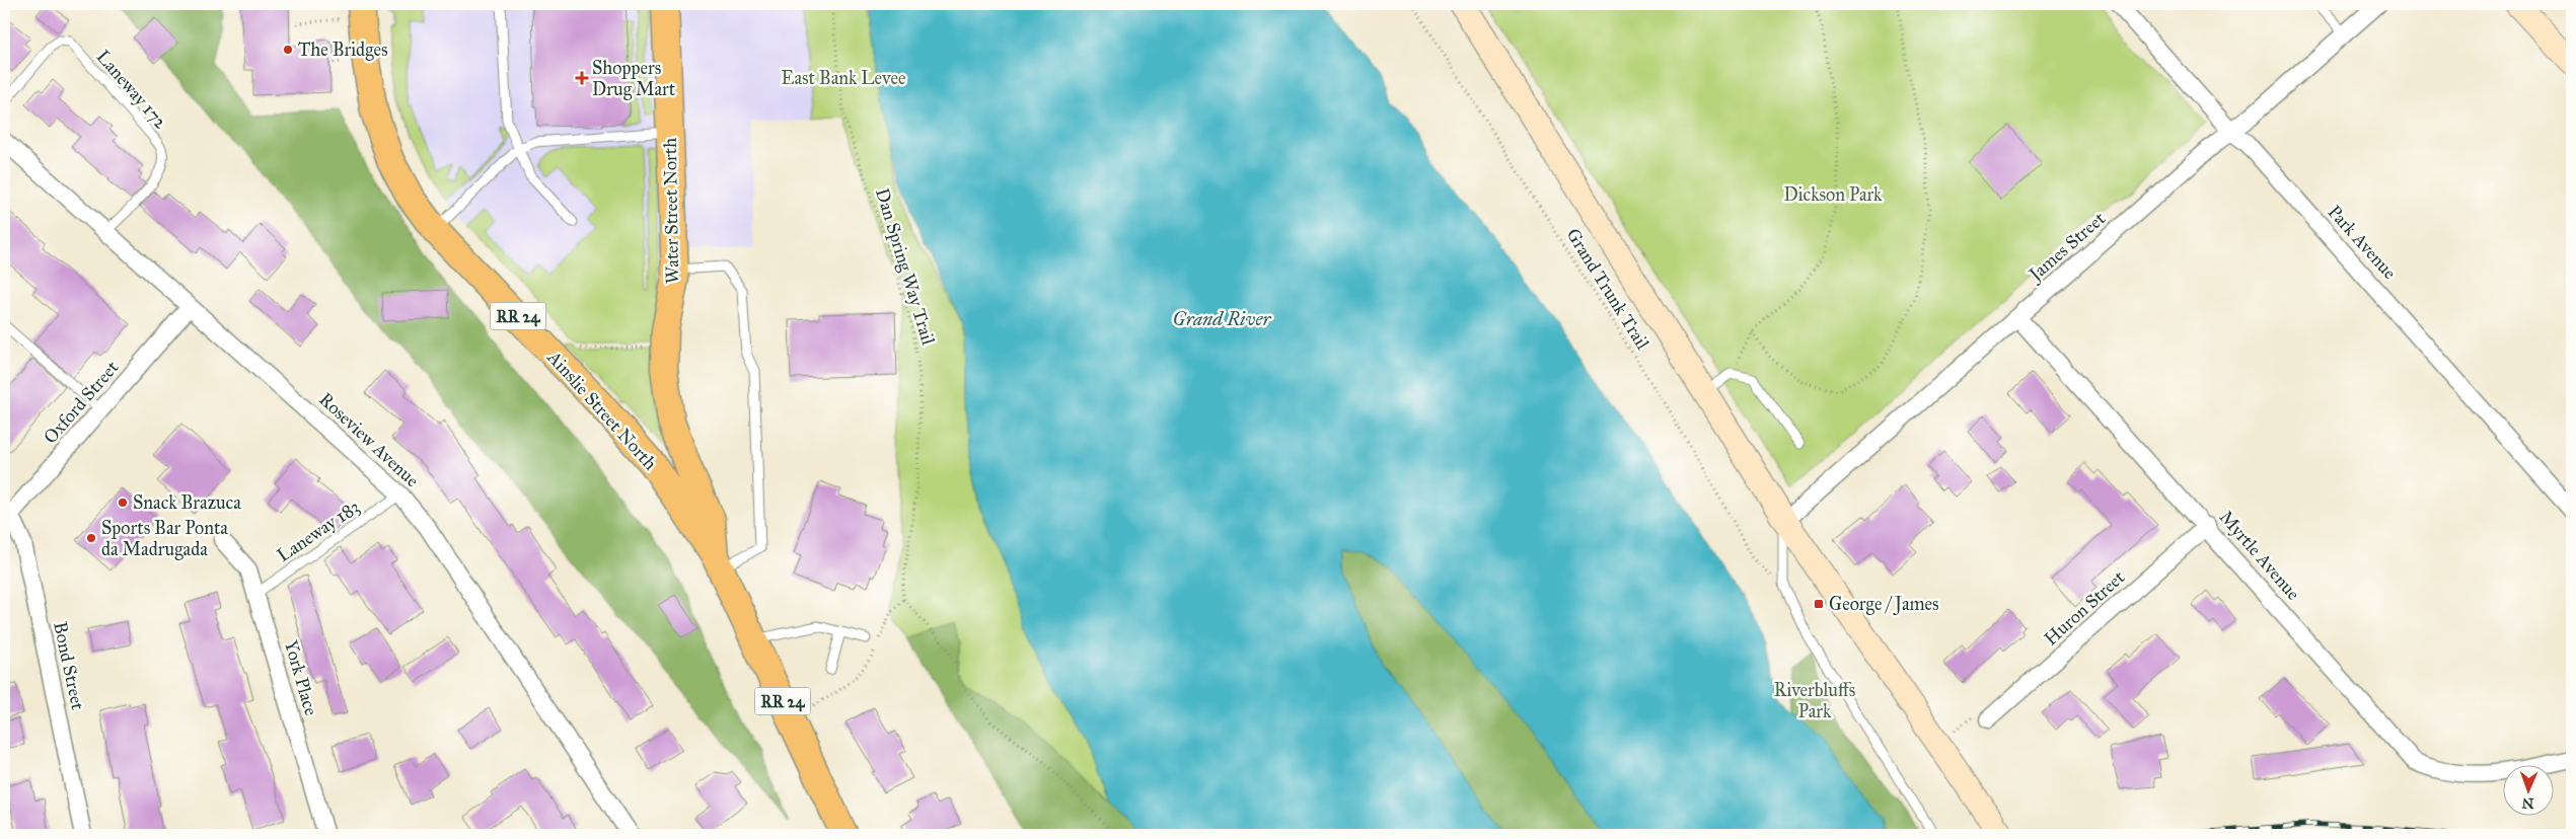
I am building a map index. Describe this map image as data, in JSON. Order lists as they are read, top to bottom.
{
  "streets": {
    "main road": ["Water Street North", "RR 24", "Ainslie Street North"],
    "street": [
      "Park Avenue",
      "James Street",
      "Oxford Street",
      "Roseview Avenue",
      "Myrtle Avenue",
      "Huron Street",
      "Bond Street",
      "York Place"
    ],
    "lane": ["Laneway 172", "Laneway 183"],
    "path": ["Dan Spring Way Trail", "Grand Trunk Trail"]
  },
  "crossings": [
    ["Laneway 172", "Roseview Avenue"],
    ["Water Street North", "Ainslie Street North"],
    ["Park Avenue", "James Street"],
    ["James Street", "Myrtle Avenue"],
    ["Oxford Street", "Roseview Avenue"],
    ["Oxford Street", "Bond Street"],
    ["Roseview Avenue", "Laneway 183"],
    ["Laneway 183", "York Place"],
    ["Myrtle Avenue", "Huron Street"]
  ],
  "water": ["Grand River"],
  "parks": ["East Bank Levee", "Dickson Park", "Riverbluffs Park"],
  "places": {
    "other": ["The Bridges", "Snack Brazuca", "Sports Bar Ponta da Madrugada"],
    "health": ["Shoppers Drug Mart"],
    "transit": ["George / James"]
  },
  "north": "bottom"
}
